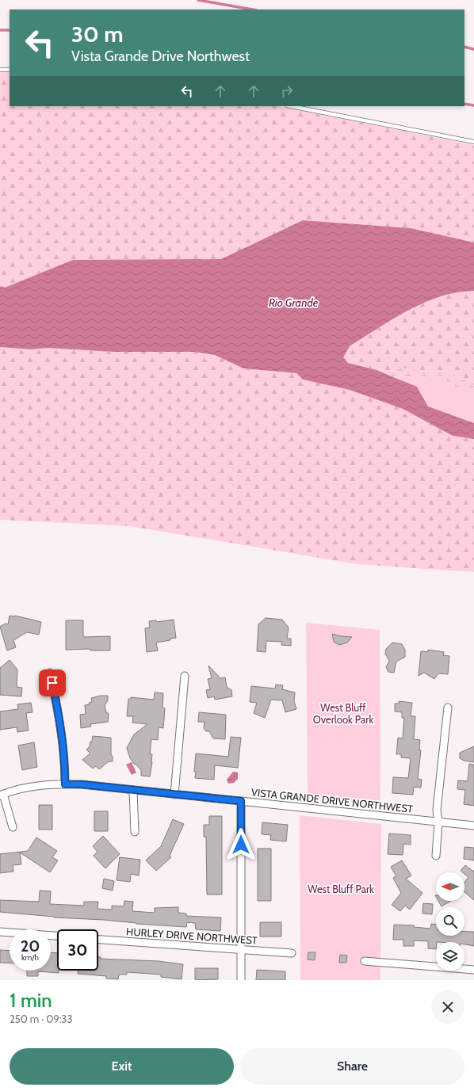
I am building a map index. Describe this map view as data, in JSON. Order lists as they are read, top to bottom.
{
  "streets": {
    "street": ["VISTA GRANDE DRIVE NORTHWEST", "HURLEY DRIVE NORTHWEST"]
  },
  "water": ["Rio Grande"],
  "parks": ["West Bluff Overlook Park", "West Bluff Park"],
  "north": "left",
  "page": {
    "turn": ["30 m", "Vista Grande Drive Northwest"],
    "speed": "20 km/h",
    "limit": "30",
    "heading": ["1 min", "250 m · 09:33"],
    "buttons": ["Exit", "Share"]
  }
}
